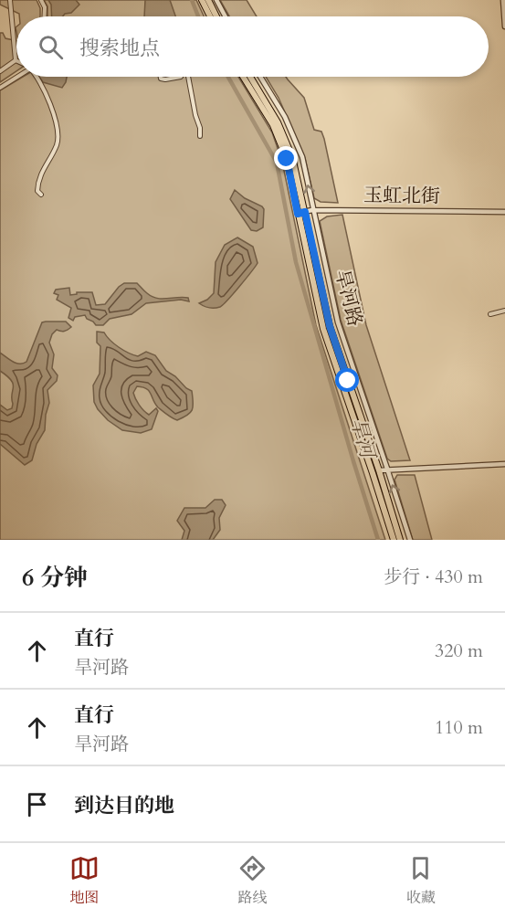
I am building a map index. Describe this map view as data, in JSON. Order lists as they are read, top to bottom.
{
  "streets": {
    "main road": ["旱河路"],
    "street": ["玉虹北街"]
  },
  "crossings": [
    ["玉虹北街", "旱河路"]
  ],
  "water": ["旱河"],
  "page": {
    "search": "搜索地点",
    "heading": ["6 分钟", "步行 · 430 m"],
    "list": [
      ["直行", "旱河路", "320 m"],
      ["直行", "旱河路", "110 m"],
      "到达目的地"
    ],
    "nav": ["地图", "路线", "收藏"]
  }
}
